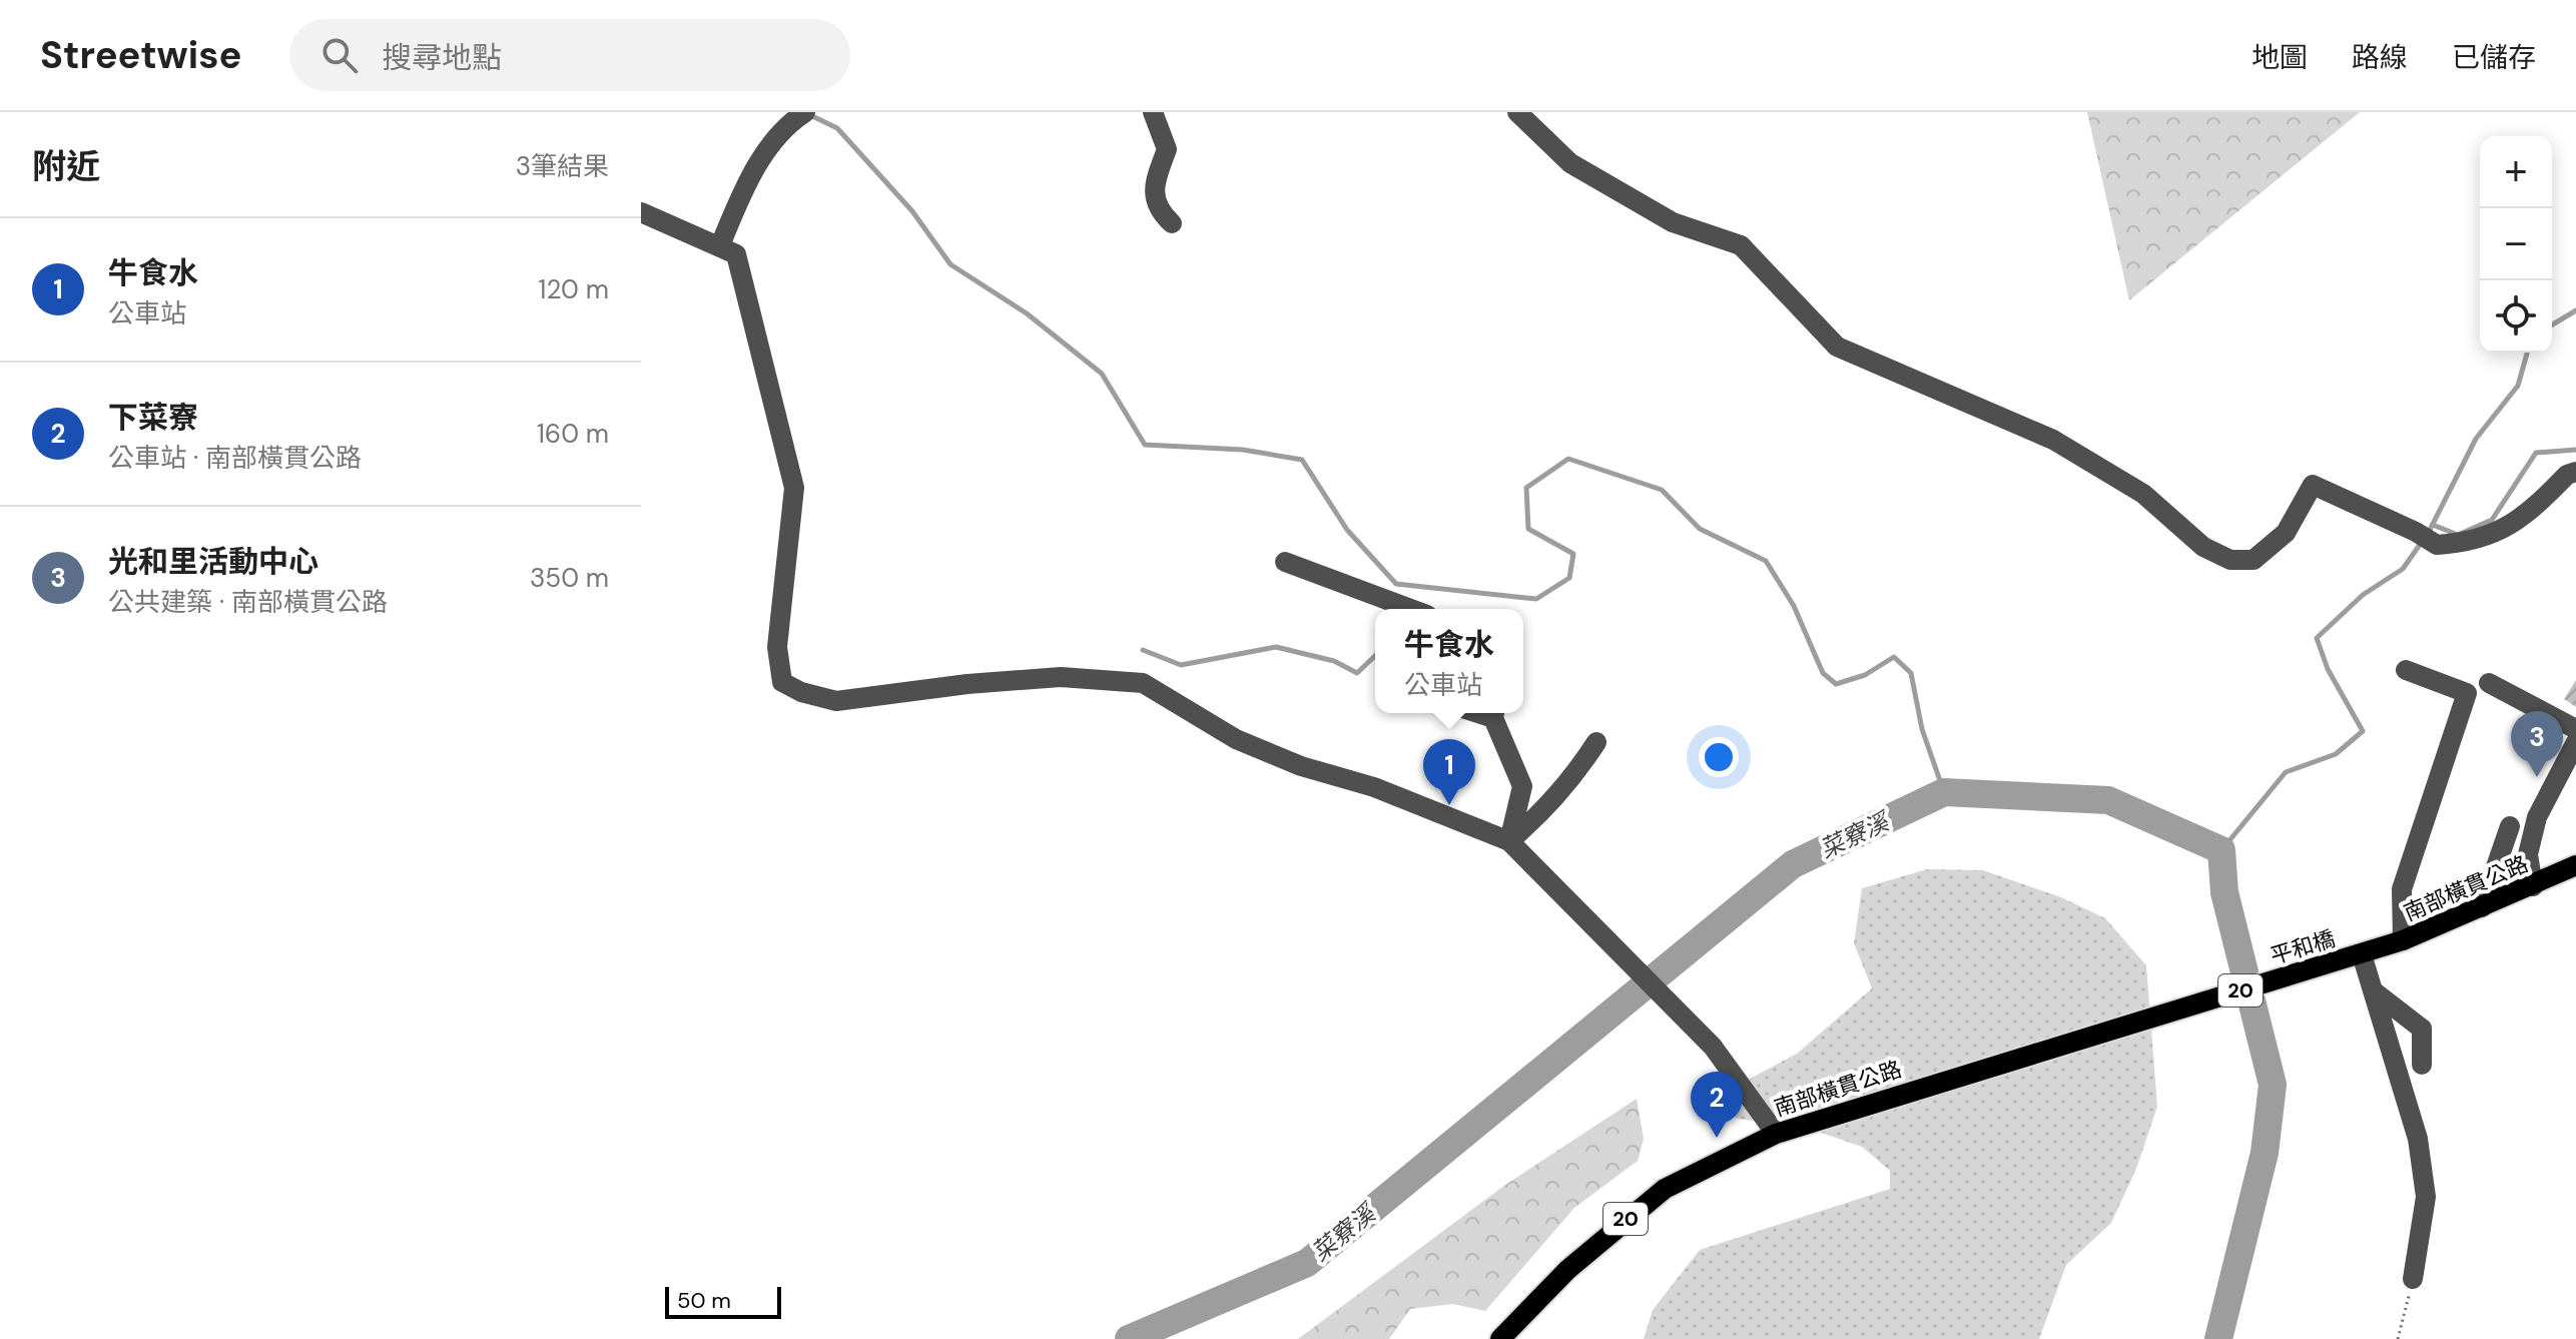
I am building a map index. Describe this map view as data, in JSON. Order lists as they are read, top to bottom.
{
  "streets": {
    "main road": ["南部橫貫公路", "平和橋", "20"]
  },
  "crossings": [
    ["南部橫貫公路", "平和橋"]
  ],
  "water": ["菜竂溪"],
  "scale_bar": "50 m",
  "page": {
    "header": "Streetwise",
    "search": "搜尋地點",
    "nav": ["地圖", "路線", "已儲存"],
    "heading": ["附近", "3筆結果"],
    "map_buttons": ["+", "−"],
    "list": [
      {
        "mark": "1",
        "name": "牛食水",
        "note": "公車站",
        "value": "120 m"
      },
      {
        "mark": "2",
        "name": "下菜寮",
        "note": "公車站 · 南部橫貫公路",
        "value": "160 m"
      },
      {
        "mark": "3",
        "name": "光和里活動中心",
        "note": "公共建築 · 南部橫貫公路",
        "value": "350 m"
      }
    ],
    "popup": ["牛食水", "公車站"],
    "pins": ["3", "1", "2"],
    "scale": "50 m"
  }
}
